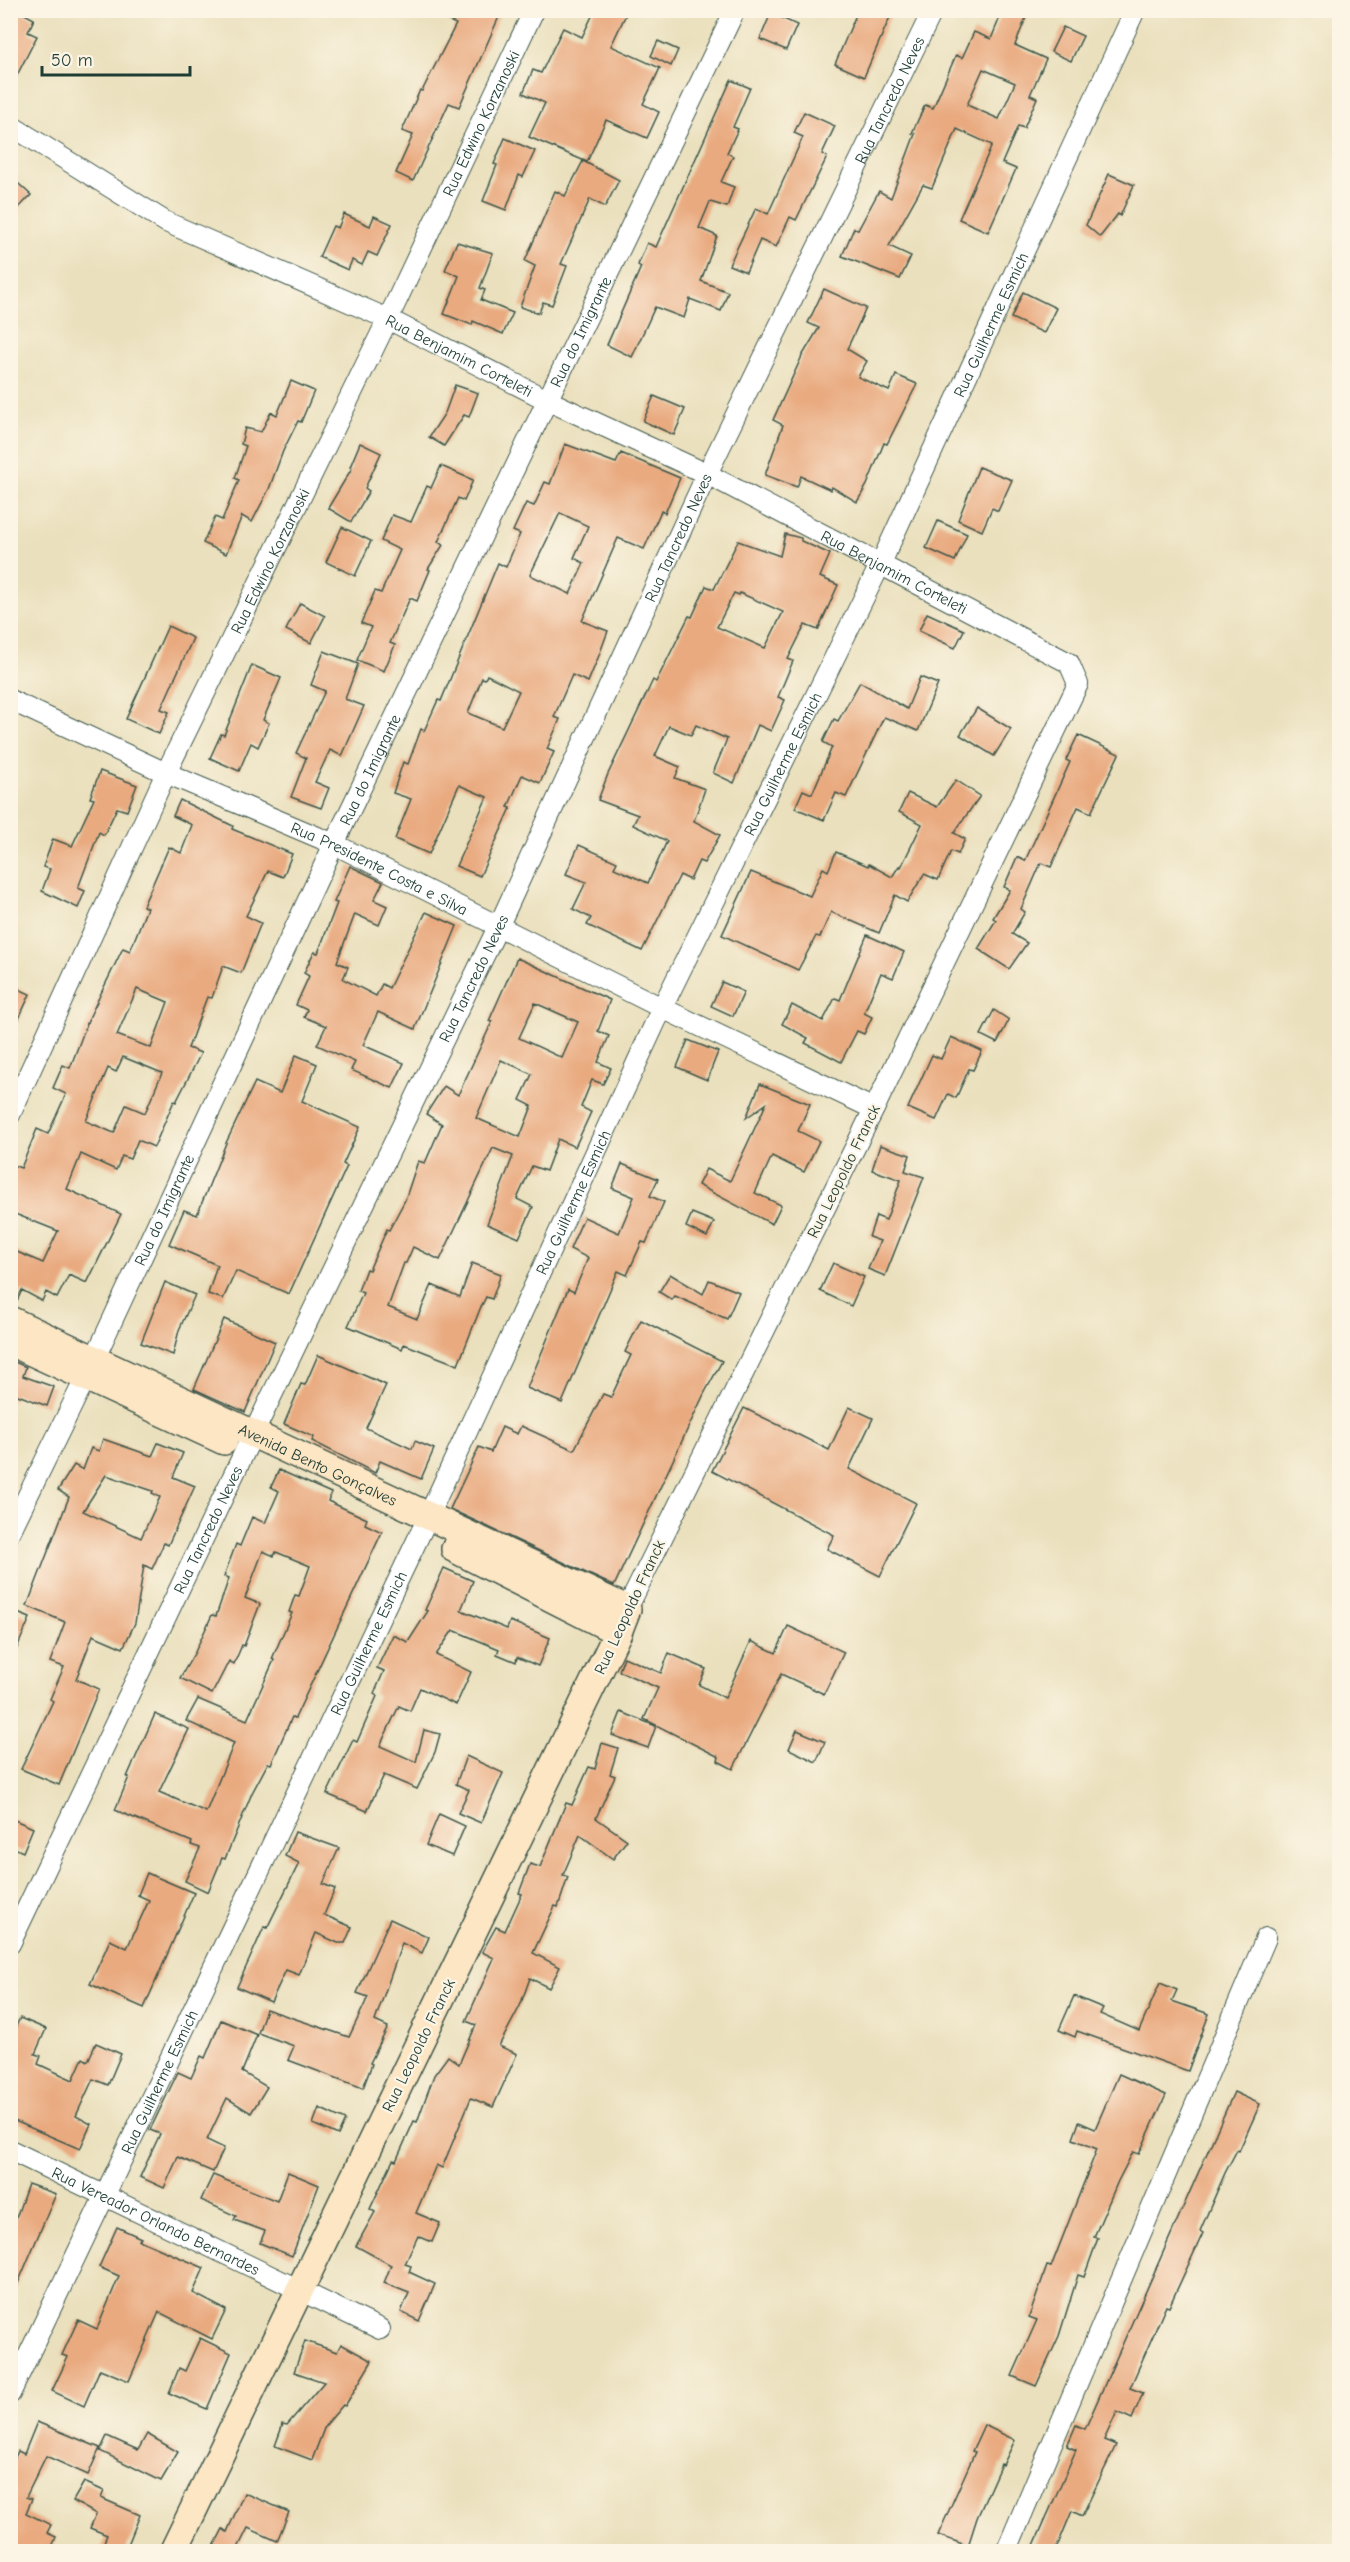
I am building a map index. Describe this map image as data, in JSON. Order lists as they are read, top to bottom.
{
  "streets": {
    "main road": ["Rua Leopoldo Franck", "Avenida Bento Gonçalves"],
    "street": [
      "Rua Tancredo Neves",
      "Rua Edwino Korzanoski",
      "Rua Guilherme Esmich",
      "Rua do Imigrante",
      "Rua Benjamim Corteleti",
      "Rua Presidente Costa e Silva",
      "Rua Vereador Orlando Bernardes"
    ]
  },
  "crossings": [
    ["Rua Tancredo Neves", "Rua Benjamim Corteleti"],
    ["Rua Tancredo Neves", "Rua Presidente Costa e Silva"],
    ["Rua Tancredo Neves", "Avenida Bento Gonçalves"],
    ["Rua Edwino Korzanoski", "Rua Benjamim Corteleti"],
    ["Rua Edwino Korzanoski", "Rua Presidente Costa e Silva"],
    ["Rua Guilherme Esmich", "Rua Benjamim Corteleti"],
    ["Rua Guilherme Esmich", "Rua Presidente Costa e Silva"],
    ["Rua Guilherme Esmich", "Avenida Bento Gonçalves"],
    ["Rua Guilherme Esmich", "Rua Vereador Orlando Bernardes"],
    ["Rua do Imigrante", "Rua Benjamim Corteleti"],
    ["Rua do Imigrante", "Rua Presidente Costa e Silva"],
    ["Rua do Imigrante", "Avenida Bento Gonçalves"],
    ["Rua Benjamim Corteleti", "Rua Leopoldo Franck"],
    ["Rua Presidente Costa e Silva", "Rua Leopoldo Franck"],
    ["Rua Leopoldo Franck", "Avenida Bento Gonçalves"],
    ["Rua Leopoldo Franck", "Rua Vereador Orlando Bernardes"]
  ],
  "scale_bar": "50 m"
}
